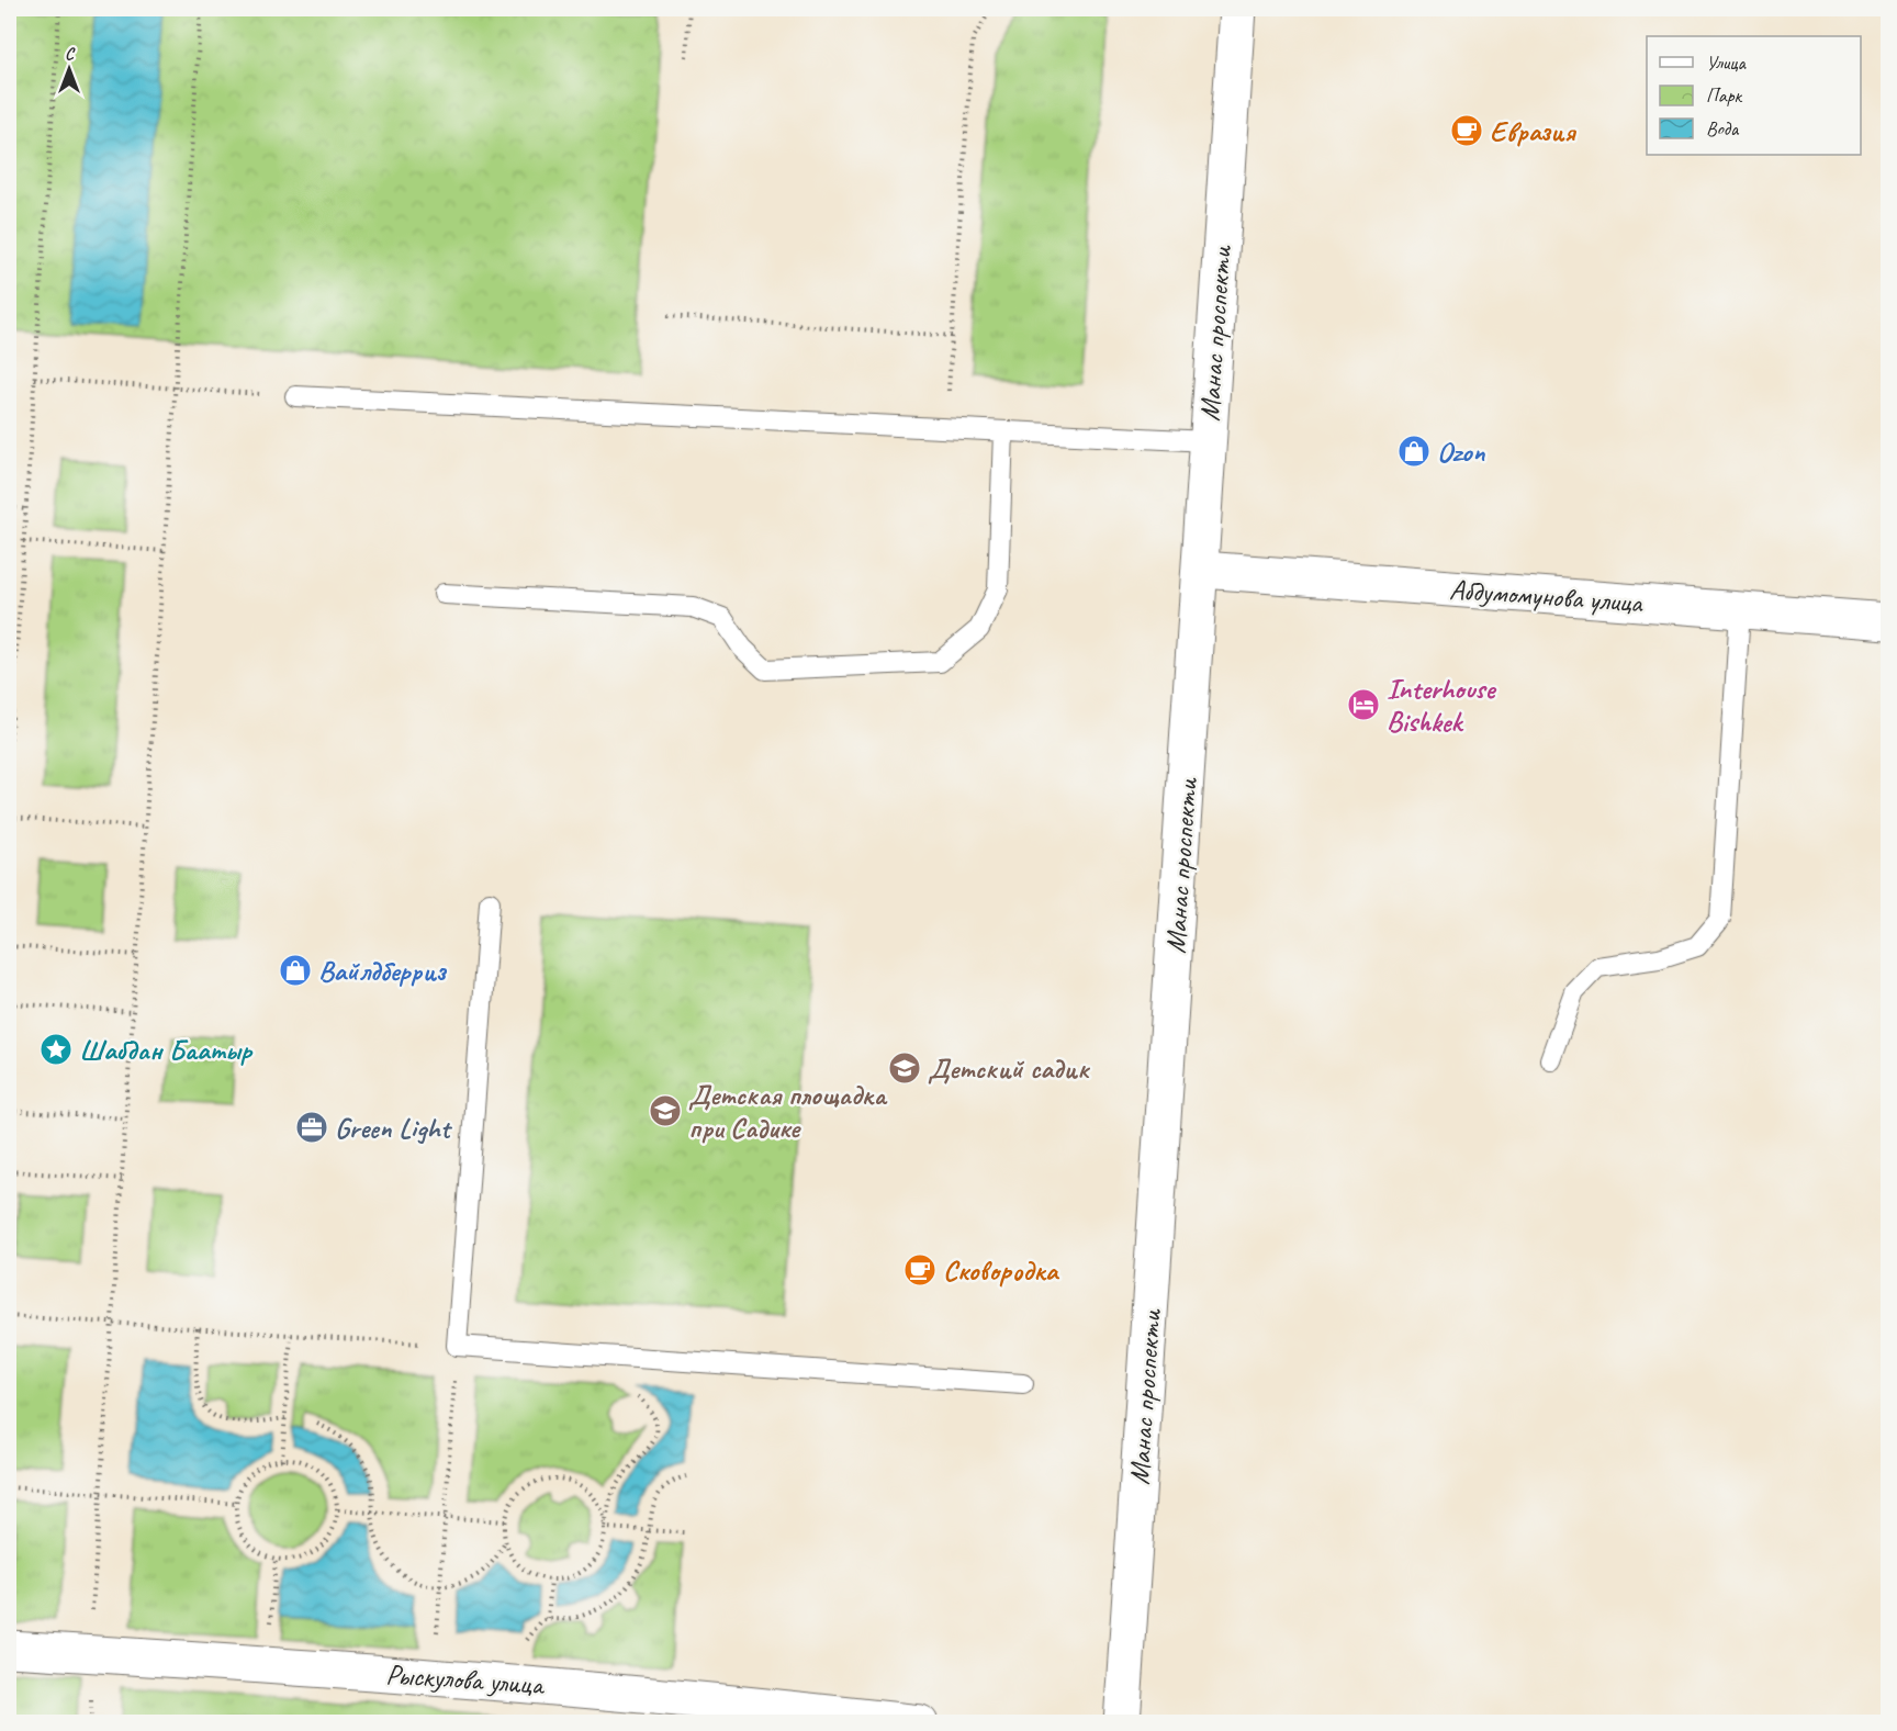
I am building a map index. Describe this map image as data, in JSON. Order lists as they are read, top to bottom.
{
  "streets": {
    "main road": ["Манас проспекти", "Абдумомунова улица", "Рыскулова улица"]
  },
  "crossings": [
    ["Манас проспекти", "Абдумомунова улица"]
  ],
  "places": {
    "cafe": ["Евразия", "Сковородка"],
    "shop": ["Ozon", "Вайлдберриз"],
    "hotel": ["Interhouse Bishkek"],
    "place": ["Шабдан Баатыр"],
    "school or university": ["Детский садик", "Детская площадка при Садике"],
    "office": ["Green Light"]
  },
  "legend": ["Улица", "Парк", "Вода"],
  "north": "top"
}
